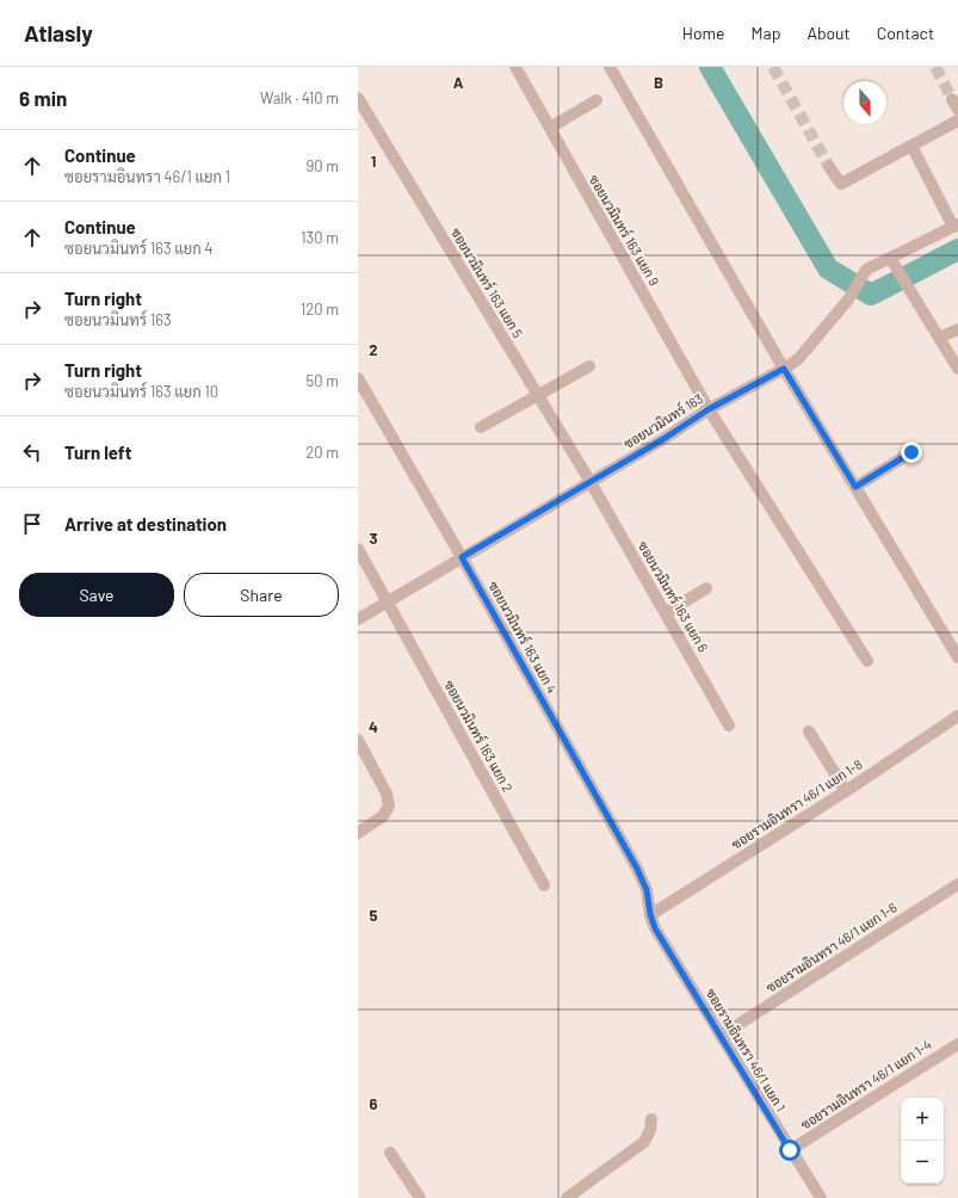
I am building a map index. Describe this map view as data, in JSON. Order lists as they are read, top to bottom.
{
  "streets": {
    "street": [
      "ซอยนวมินทร์ 163 แยก 9",
      "ซอยนวมินทร์ 163 แยก 5",
      "ซอยนวมินทร์ 163",
      "ซอยนวมินทร์ 163 แยก 6",
      "ซอยนวมินทร์ 163 แยก 4",
      "ซอยนวมินทร์ 163 แยก 2",
      "ซอยรามอินทรา 46/1 แยก 1-8",
      "ซอยรามอินทรา 46/1 แยก 1-6",
      "ซอยรามอินทรา 46/1 แยก 1",
      "ซอยรามอินทรา 46/1 แยก 1-4"
    ]
  },
  "crossings": [
    ["ซอยนวมินทร์ 163 แยก 9", "ซอยนวมินทร์ 163"],
    ["ซอยนวมินทร์ 163 แยก 5", "ซอยนวมินทร์ 163"],
    ["ซอยนวมินทร์ 163 แยก 5", "ซอยนวมินทร์ 163 แยก 6"],
    ["ซอยนวมินทร์ 163", "ซอยนวมินทร์ 163 แยก 6"],
    ["ซอยนวมินทร์ 163", "ซอยนวมินทร์ 163 แยก 4"],
    ["ซอยนวมินทร์ 163", "ซอยนวมินทร์ 163 แยก 2"],
    ["ซอยนวมินทร์ 163 แยก 4", "ซอยรามอินทรา 46/1 แยก 1-8"],
    ["ซอยนวมินทร์ 163 แยก 4", "ซอยรามอินทรา 46/1 แยก 1"],
    ["ซอยรามอินทรา 46/1 แยก 1-8", "ซอยรามอินทรา 46/1 แยก 1"],
    ["ซอยรามอินทรา 46/1 แยก 1-6", "ซอยรามอินทรา 46/1 แยก 1"],
    ["ซอยรามอินทรา 46/1 แยก 1", "ซอยรามอินทรา 46/1 แยก 1-4"]
  ],
  "north": "bottom",
  "page": {
    "header": "Atlasly",
    "nav": [
      "Home",
      "Map",
      "About",
      "Contact"
    ],
    "heading": ["6 min", "Walk · 410 m"],
    "list": [
      ["Continue", "ซอยรามอินทรา 46/1 แยก 1", "90 m"],
      ["Continue", "ซอยนวมินทร์ 163 แยก 4", "130 m"],
      ["Turn right", "ซอยนวมินทร์ 163", "120 m"],
      ["Turn right", "ซอยนวมินทร์ 163 แยก 10", "50 m"],
      ["Turn left", "20 m"],
      "Arrive at destination"
    ],
    "buttons": ["Save", "Share"],
    "map_buttons": ["+", "−"]
  },
  "grid": {
    "columns": ["A", "B"],
    "rows": [
      "1",
      "2",
      "3",
      "4",
      "5",
      "6"
    ]
  }
}
